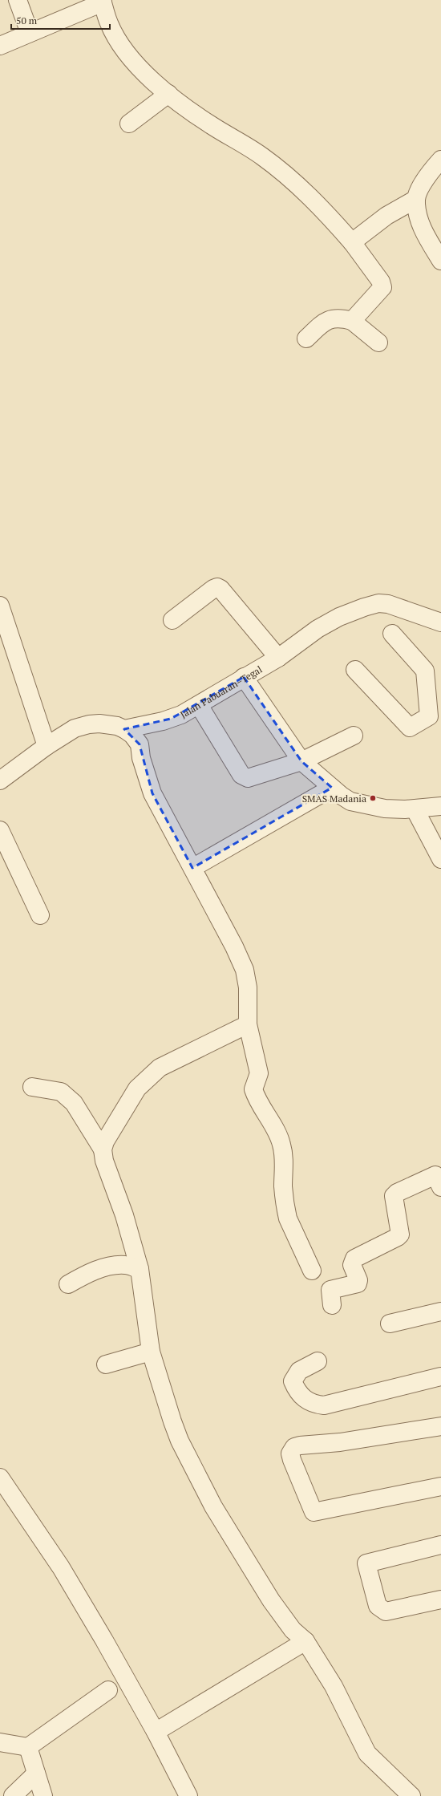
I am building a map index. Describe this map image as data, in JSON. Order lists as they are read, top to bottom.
{
  "streets": {
    "street": ["Jalan Pabuaran–Tegal"]
  },
  "places": ["SMAS Madania"],
  "scale_bar": "50 m"
}
